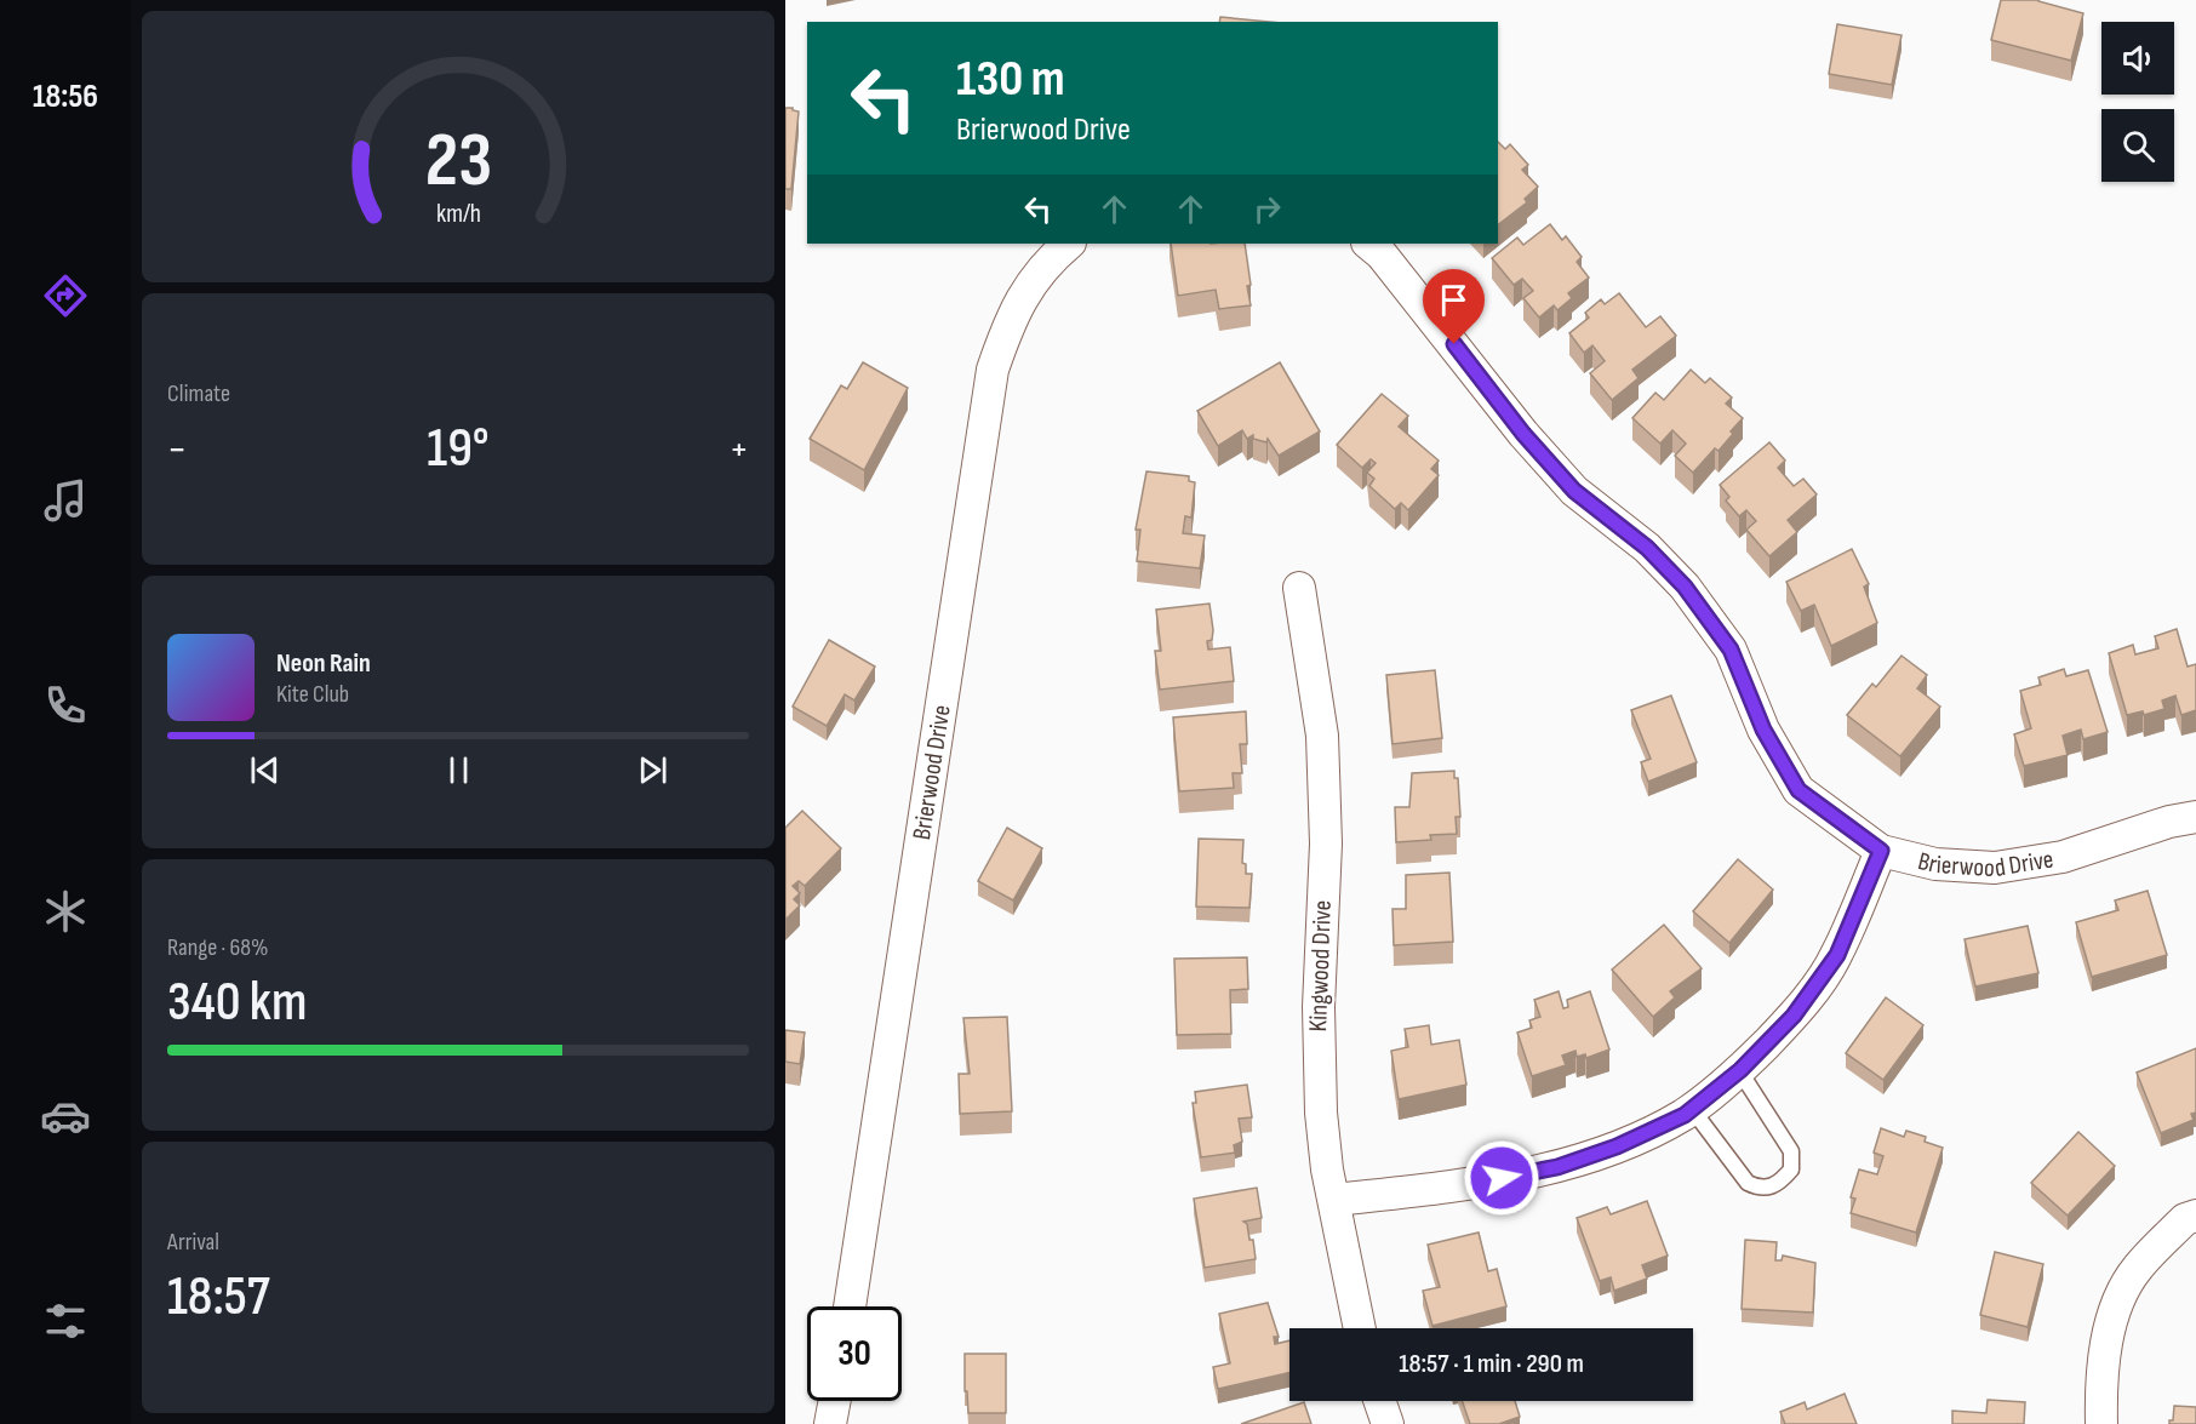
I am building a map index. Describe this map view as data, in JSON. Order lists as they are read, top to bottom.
{
  "streets": {
    "street": ["Brierwood Drive", "Kingwood Drive"]
  },
  "page": {
    "tabs": "18:56",
    "turn": ["130 m", "Brierwood Drive"],
    "tile": [
      "Climate",
      ["Range · 68%", "340 km"],
      ["Arrival", "18:57"]
    ],
    "heat": ["−", "19°", "+"],
    "song": ["Neon Rain", "Kite Club"],
    "limit": "30",
    "trip": "18:57 · 1 min · 290 m",
    "gauge": ["23", "km/h"]
  }
}
